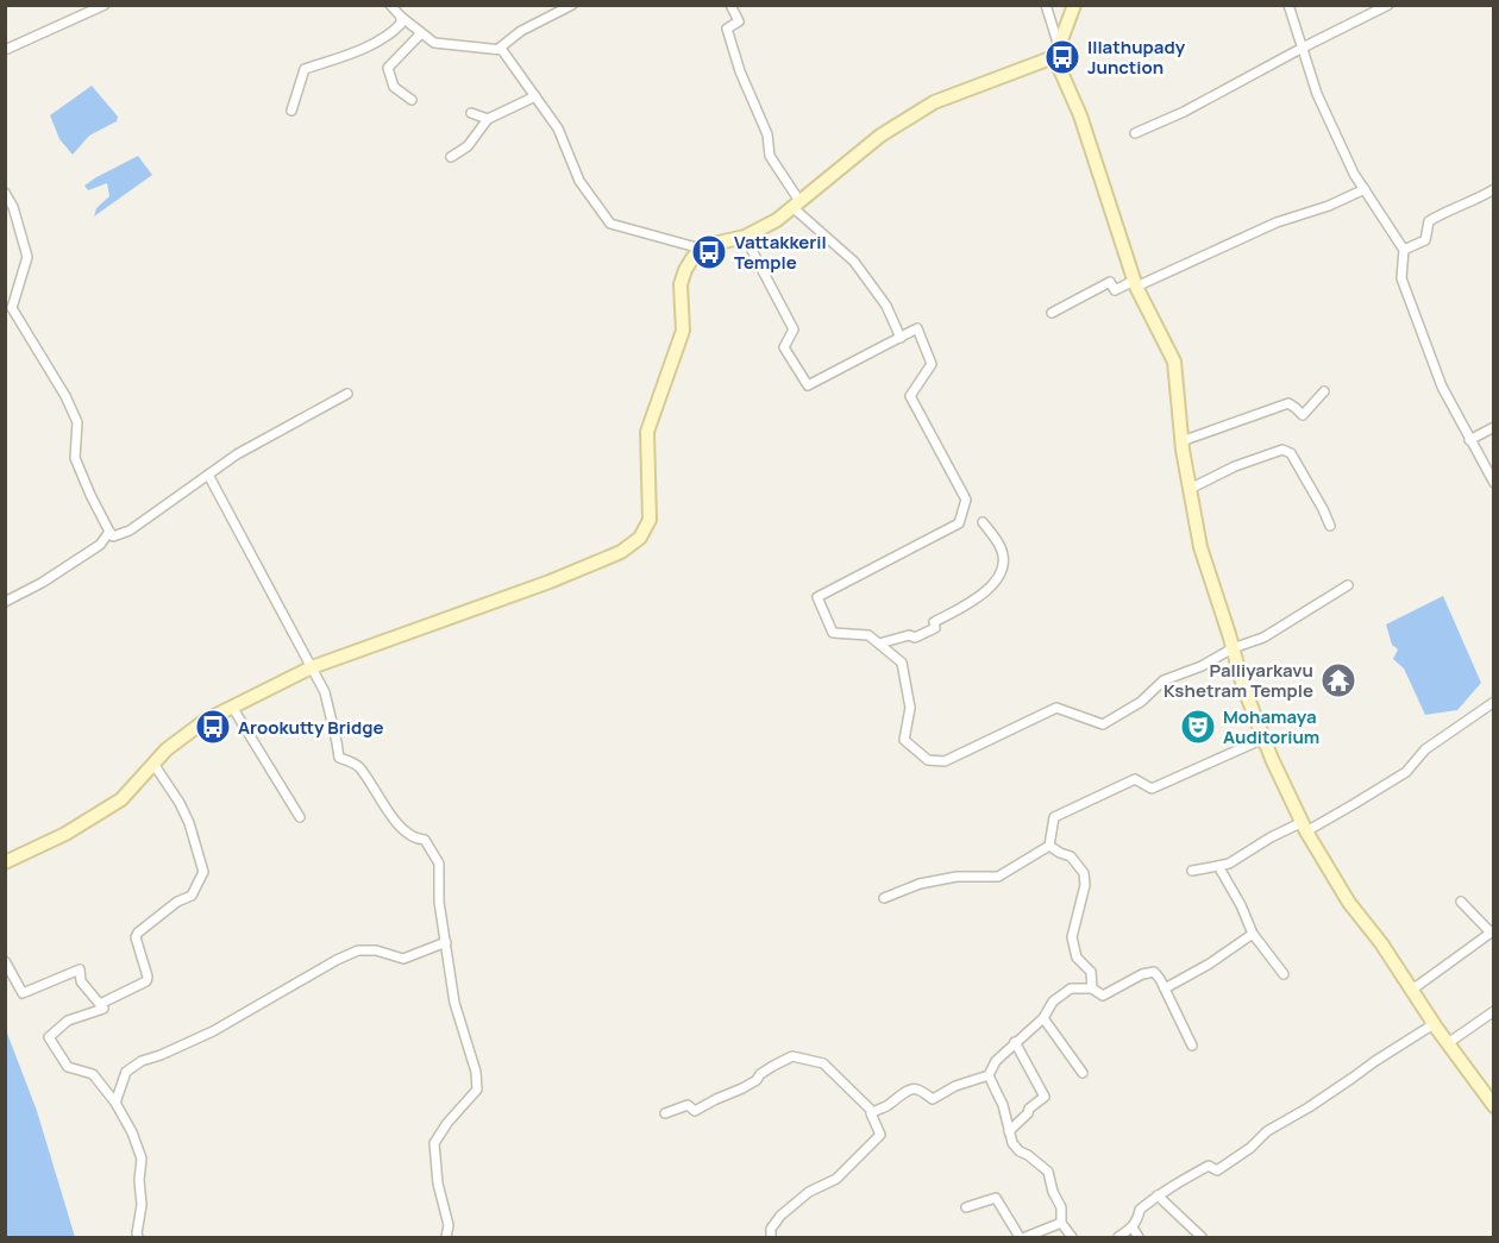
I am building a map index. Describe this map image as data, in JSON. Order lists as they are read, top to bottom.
{
  "places": {
    "bus stop": ["Illathupady Junction", "Vattakkeril Temple", "Arookutty Bridge"],
    "temple": ["Palliyarkavu Kshetram Temple"],
    "theatre": ["Mohamaya Auditorium"]
  }
}
